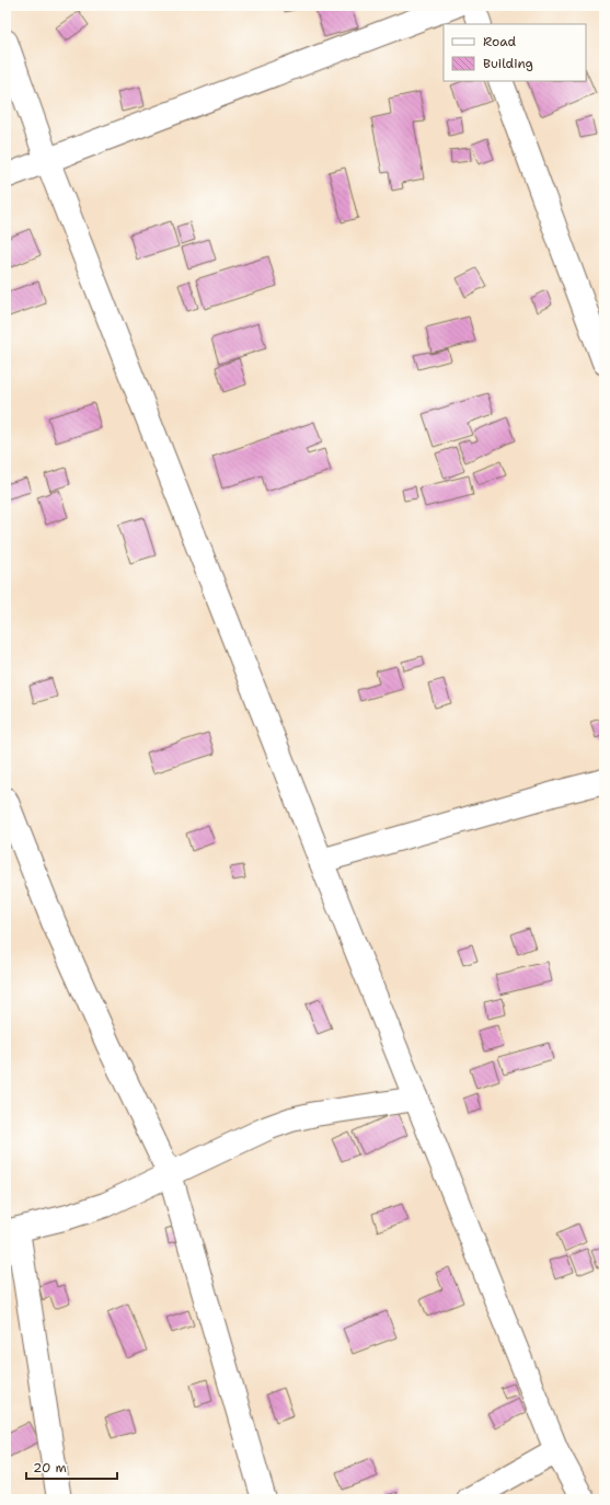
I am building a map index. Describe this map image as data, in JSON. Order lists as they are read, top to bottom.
{
  "legend": ["Road", "Building"],
  "scale_bar": "20 m"
}
